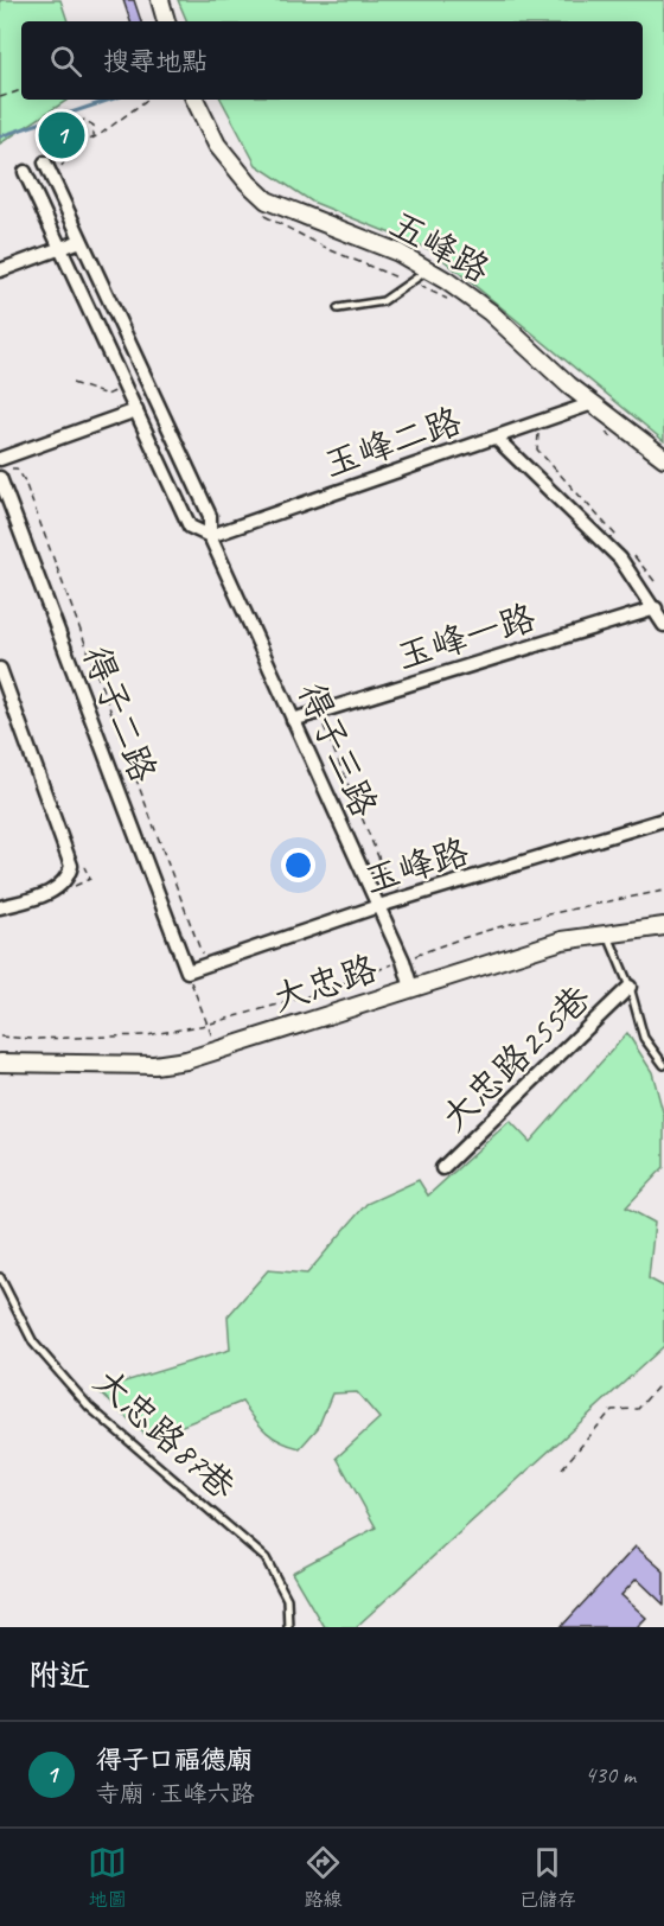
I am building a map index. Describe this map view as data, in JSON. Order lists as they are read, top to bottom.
{
  "streets": {
    "street": [
      "五峰路",
      "玉峰二路",
      "玉峰一路",
      "得子二路",
      "得子三路",
      "玉峰路",
      "大忠路",
      "大忠路255巷"
    ],
    "lane": ["大忠路87巷"]
  },
  "crossings": [
    ["五峰路", "玉峰二路"],
    ["玉峰二路", "得子三路"],
    ["玉峰一路", "得子三路"],
    ["得子二路", "玉峰路"],
    ["得子三路", "玉峰路"],
    ["得子三路", "大忠路"]
  ],
  "page": {
    "search": "搜尋地點",
    "pins": "1",
    "heading": "附近",
    "list": [
      {
        "mark": "1",
        "name": "得子口福德廟",
        "note": "寺廟 · 玉峰六路",
        "value": "430 m"
      }
    ],
    "nav": ["地圖", "路線", "已儲存"]
  }
}
